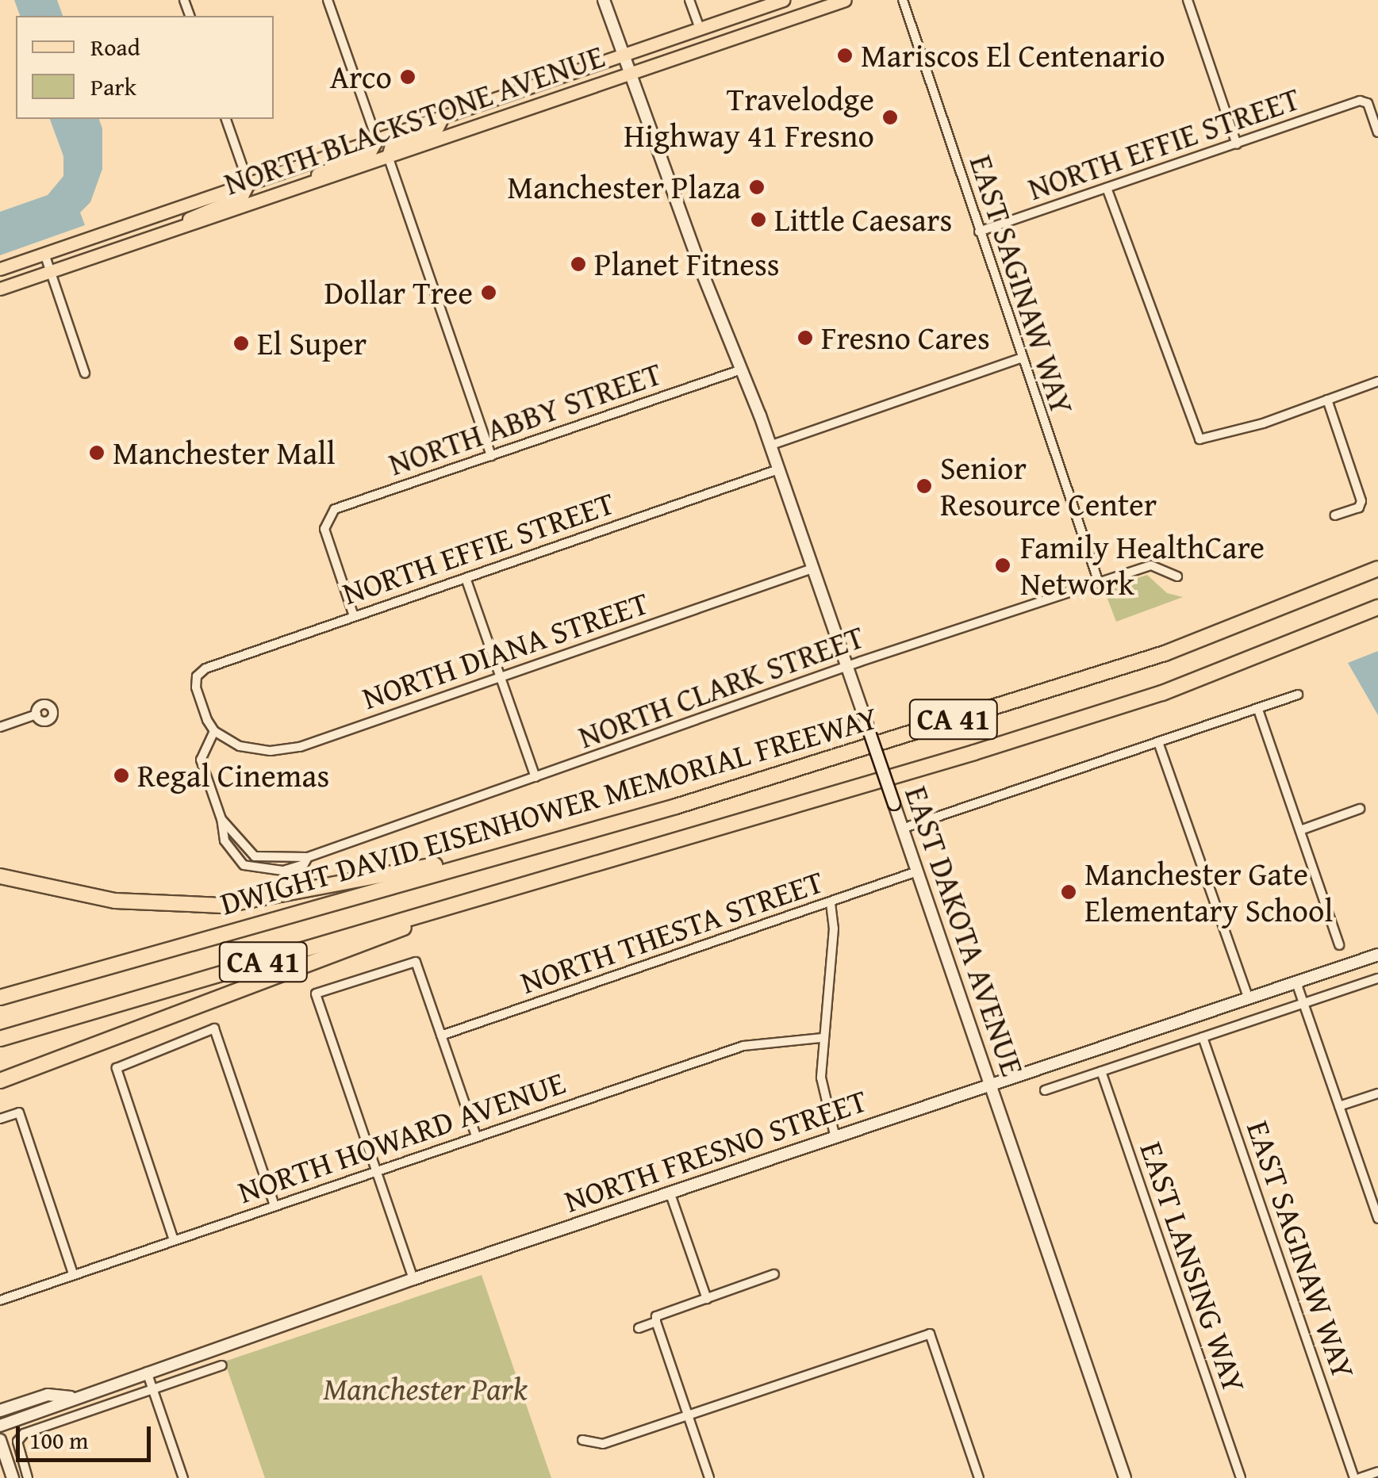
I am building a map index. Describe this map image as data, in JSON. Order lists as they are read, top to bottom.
{
  "streets": {
    "highway": ["CA 41", "DWIGHT DAVID EISENHOWER MEMORIAL FREEWAY"],
    "main road": ["NORTH BLACKSTONE AVENUE", "EAST DAKOTA AVENUE", "NORTH FRESNO STREET"],
    "street": [
      "NORTH EFFIE STREET",
      "EAST SAGINAW WAY",
      "NORTH ABBY STREET",
      "NORTH DIANA STREET",
      "NORTH CLARK STREET",
      "NORTH THESTA STREET",
      "NORTH HOWARD AVENUE",
      "EAST LANSING WAY"
    ]
  },
  "crossings": [
    ["NORTH BLACKSTONE AVENUE", "EAST DAKOTA AVENUE"],
    ["NORTH EFFIE STREET", "EAST SAGINAW WAY"],
    ["NORTH EFFIE STREET", "NORTH ABBY STREET"],
    ["NORTH EFFIE STREET", "NORTH DIANA STREET"],
    ["NORTH EFFIE STREET", "EAST DAKOTA AVENUE"],
    ["EAST SAGINAW WAY", "NORTH CLARK STREET"],
    ["NORTH ABBY STREET", "EAST DAKOTA AVENUE"],
    ["NORTH DIANA STREET", "EAST DAKOTA AVENUE"],
    ["NORTH CLARK STREET", "EAST DAKOTA AVENUE"],
    ["EAST DAKOTA AVENUE", "NORTH THESTA STREET"],
    ["EAST DAKOTA AVENUE", "NORTH FRESNO STREET"]
  ],
  "parks": ["Manchester Park"],
  "places": [
    "Mariscos El Centenario",
    "Arco",
    "Travelodge Highway 41 Fresno",
    "Manchester Plaza",
    "Little Caesars",
    "Planet Fitness",
    "Dollar Tree",
    "Fresno Cares",
    "El Super",
    "Manchester Mall",
    "Senior Resource Center",
    "Family HealthCare Network",
    "Regal Cinemas",
    "Manchester Gate Elementary School"
  ],
  "legend": ["Road", "Park"],
  "scale_bar": "100 m"
}
